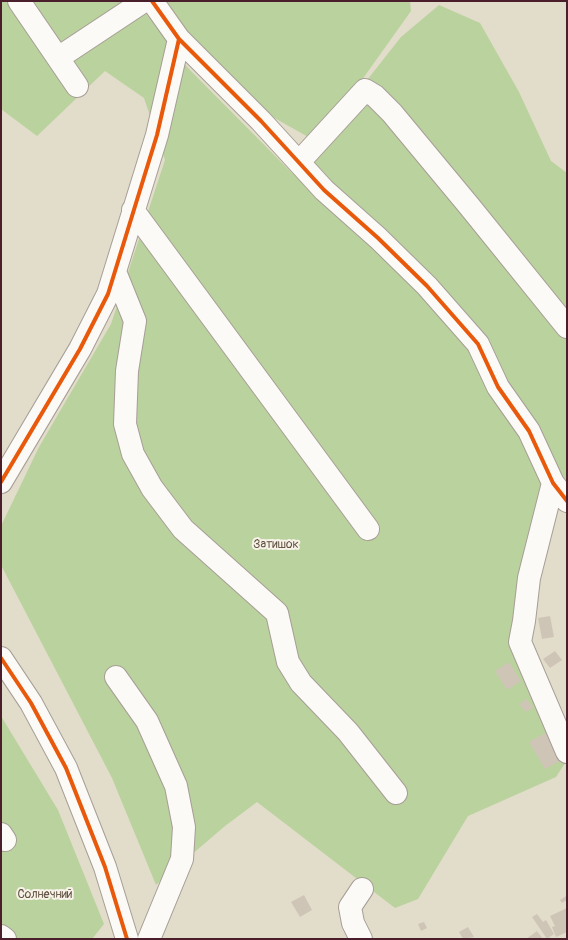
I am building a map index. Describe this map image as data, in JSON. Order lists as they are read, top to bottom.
{
  "parks": ["Затишок", "Солнечний"]
}
